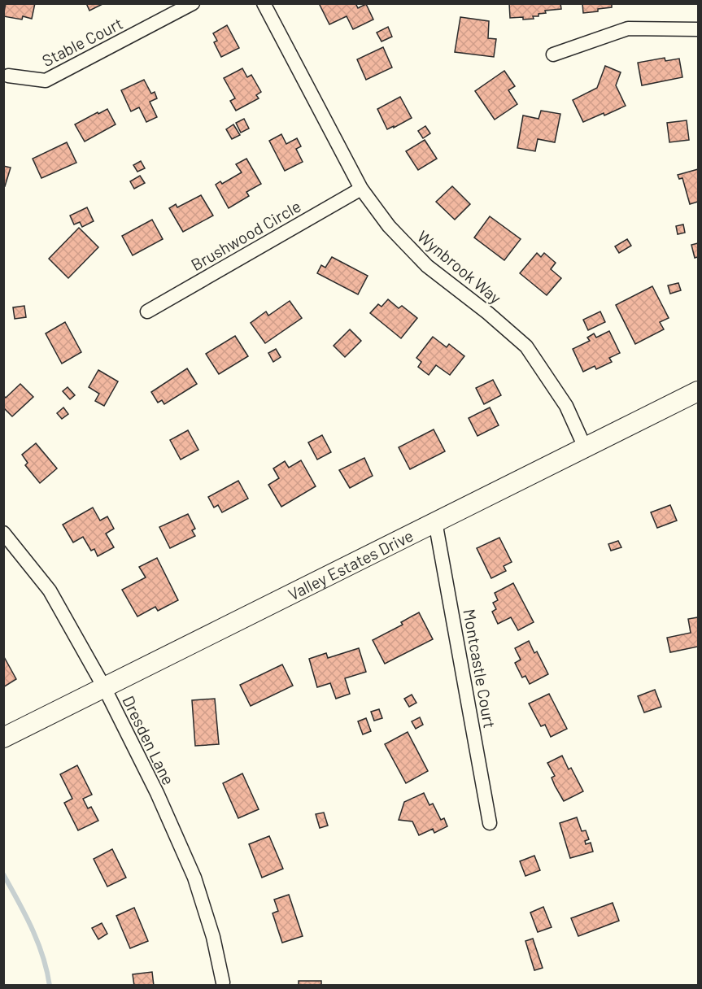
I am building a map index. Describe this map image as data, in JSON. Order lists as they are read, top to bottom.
{
  "streets": {
    "street": [
      "Stable Court",
      "Brushwood Circle",
      "Wynbrook Way",
      "Valley Estates Drive",
      "Montcastle Court",
      "Dresden Lane"
    ]
  },
  "crossings": [
    ["Brushwood Circle", "Wynbrook Way"],
    ["Wynbrook Way", "Valley Estates Drive"],
    ["Valley Estates Drive", "Montcastle Court"],
    ["Valley Estates Drive", "Dresden Lane"]
  ]
}
